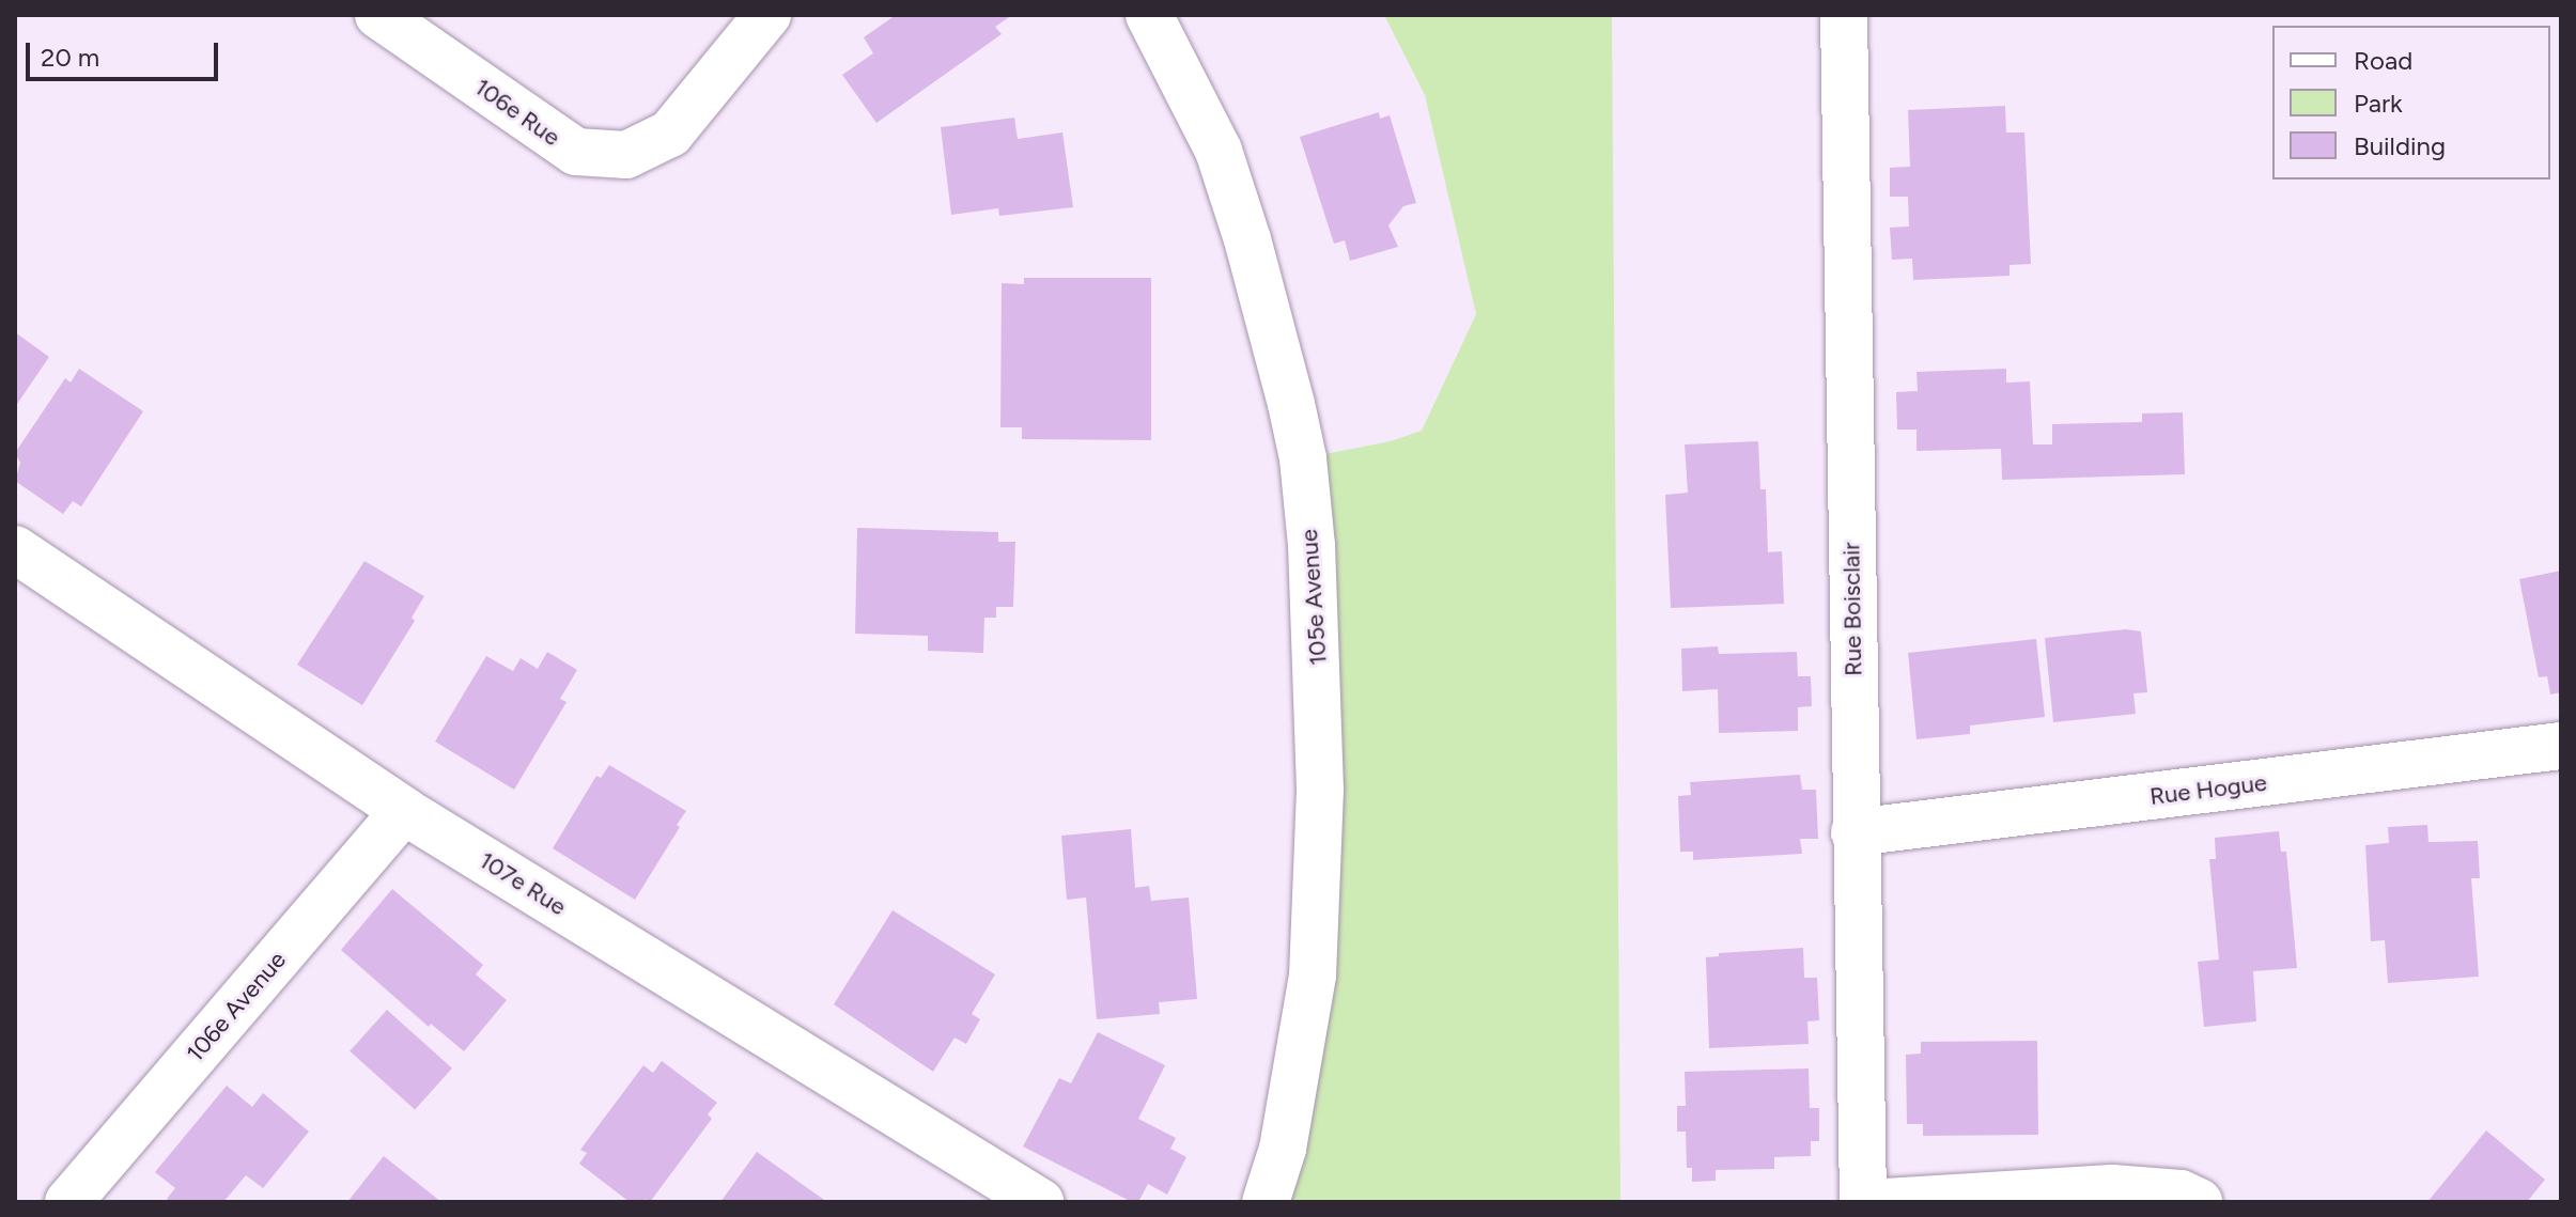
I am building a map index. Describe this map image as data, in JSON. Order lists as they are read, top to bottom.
{
  "streets": {
    "street": [
      "106e Rue",
      "105e Avenue",
      "Rue Boisclair",
      "Rue Hogue",
      "107e Rue",
      "106e Avenue"
    ]
  },
  "crossings": [
    ["Rue Boisclair", "Rue Hogue"],
    ["107e Rue", "106e Avenue"]
  ],
  "legend": ["Road", "Park", "Building"],
  "scale_bar": "20 m"
}
